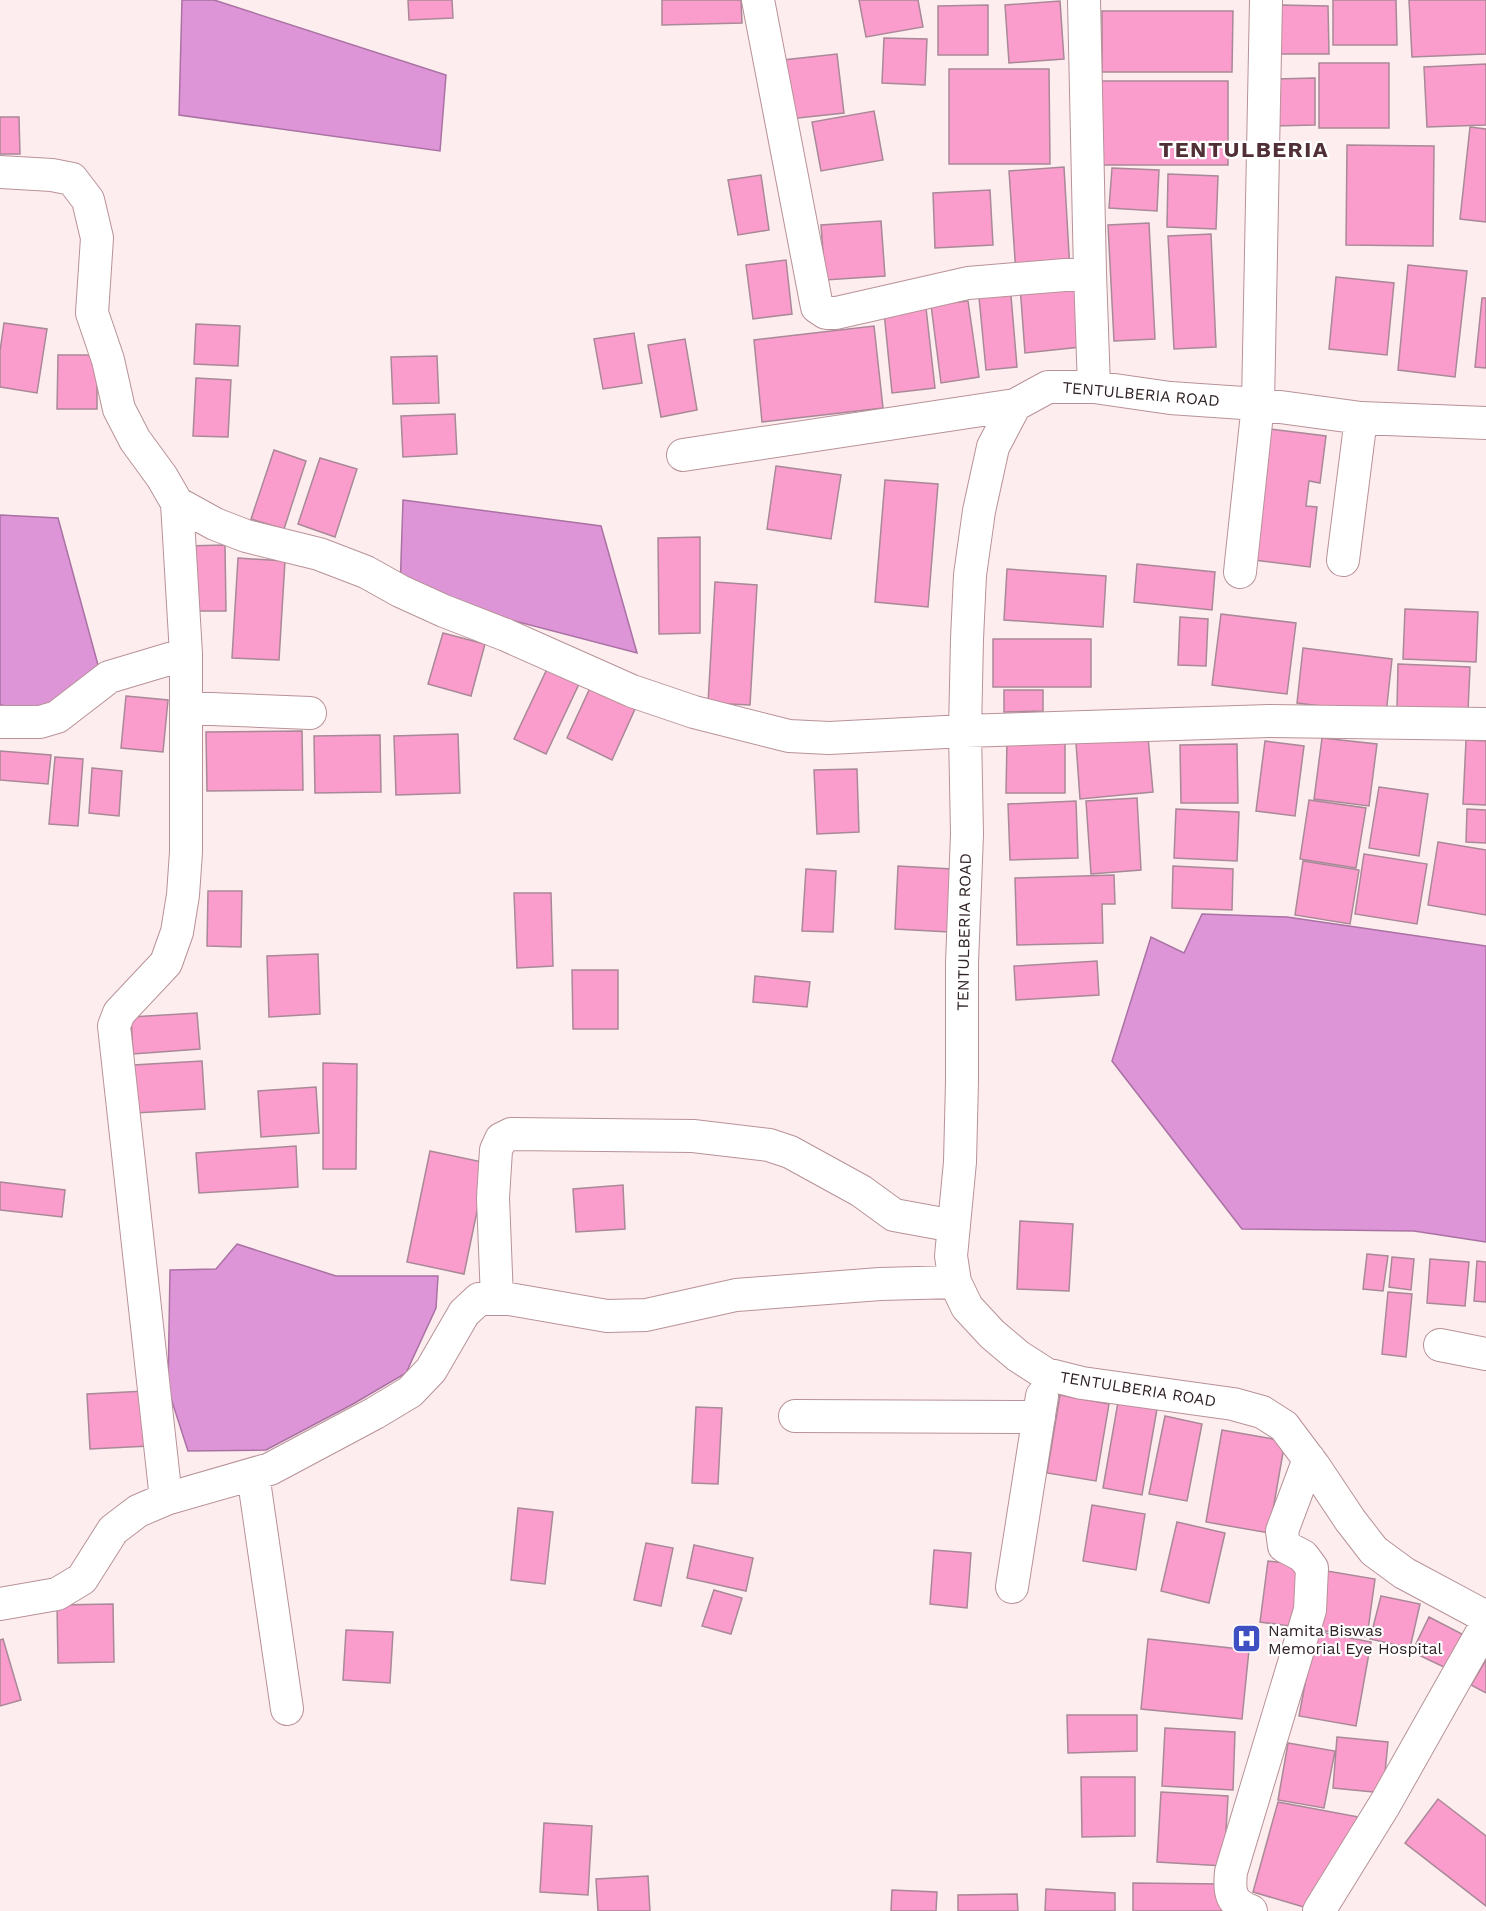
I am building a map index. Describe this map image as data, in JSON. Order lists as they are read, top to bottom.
{
  "streets": {
    "street": ["TENTULBERIA ROAD"]
  },
  "districts": ["TENTULBERIA"],
  "places": {
    "hospital": ["Namita Biswas Memorial Eye Hospital"]
  }
}
